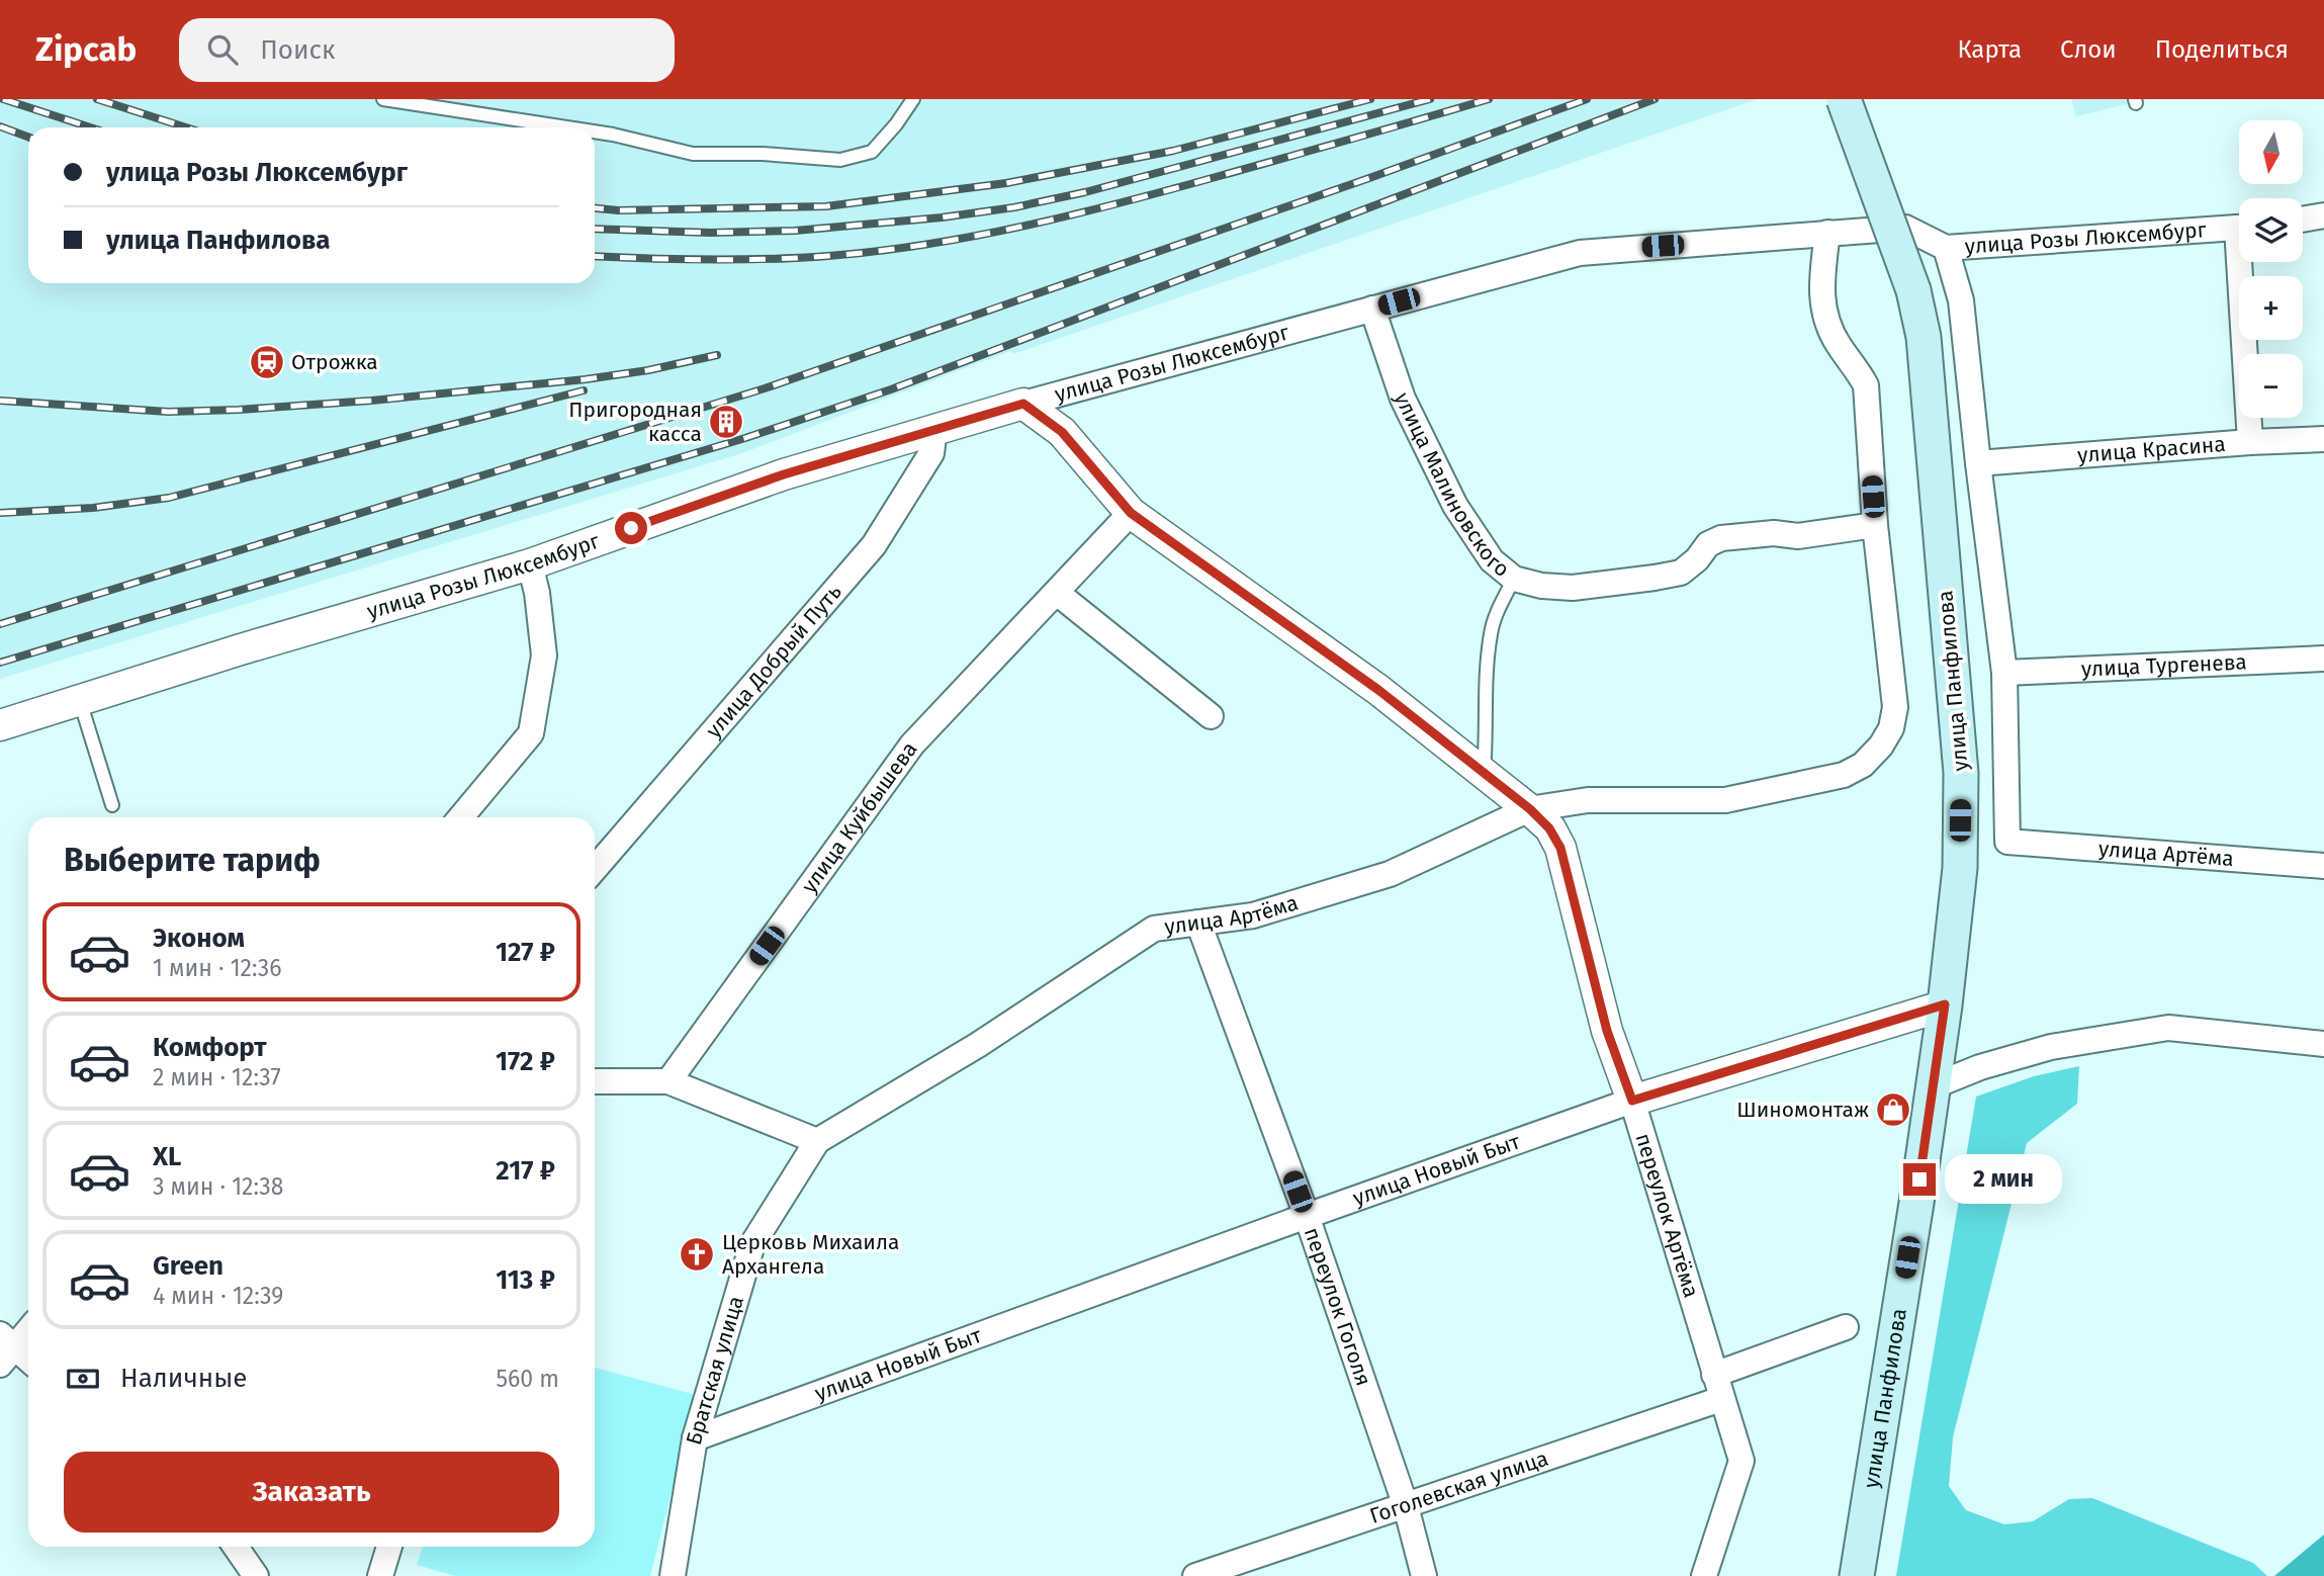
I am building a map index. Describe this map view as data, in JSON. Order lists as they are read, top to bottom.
{
  "streets": {
    "main road": ["улица Панфилова"],
    "street": [
      "улица Розы Люксембург",
      "улица Красина",
      "улица Малиновского",
      "улица Добрый Путь",
      "улица Тургенева",
      "улица Куйбышева",
      "улица Артёма",
      "улица Новый Быт",
      "переулок Артёма",
      "переулок Гоголя",
      "Братская улица",
      "Гоголевская улица"
    ]
  },
  "crossings": [
    ["улица Розы Люксембург", "улица Малиновского"],
    ["улица Розы Люксембург", "улица Добрый Путь"],
    ["улица Розы Люксембург", "переулок Артёма"],
    ["улица Малиновского", "улица Артёма"],
    ["улица Тургенева", "улица Артёма"],
    ["улица Панфилова", "улица Новый Быт"],
    ["улица Куйбышева", "переулок Артёма"],
    ["улица Артёма", "переулок Артёма"],
    ["улица Артёма", "переулок Гоголя"],
    ["улица Артёма", "Братская улица"],
    ["улица Новый Быт", "переулок Артёма"],
    ["улица Новый Быт", "переулок Гоголя"],
    ["улица Новый Быт", "Братская улица"],
    ["переулок Артёма", "Гоголевская улица"],
    ["переулок Гоголя", "Гоголевская улица"]
  ],
  "places": {
    "station": ["Отрожка"],
    "building": ["Пригородная касса"],
    "shop": ["Шиномонтаж"],
    "church": ["Церковь Михаила Архангела"]
  },
  "north": "bottom",
  "page": {
    "header": "Zipcab",
    "search": "Поиск",
    "nav": ["Карта", "Слои", "Поделиться"],
    "map_buttons": ["+", "−"],
    "banner": ["улица Розы Люксембург", "улица Панфилова"],
    "heading": "Выберите тариф",
    "list": [
      {
        "name": "Эконом",
        "note": "1 мин · 12:36",
        "value": "127 ₽"
      },
      {
        "name": "Комфорт",
        "note": "2 мин · 12:37",
        "value": "172 ₽"
      },
      {
        "name": "XL",
        "note": "3 мин · 12:38",
        "value": "217 ₽"
      },
      {
        "name": "Green",
        "note": "4 мин · 12:39",
        "value": "113 ₽"
      }
    ],
    "bubble": "2 мин",
    "pay": ["Наличные", "560 m"],
    "buttons": "Заказать"
  }
}
